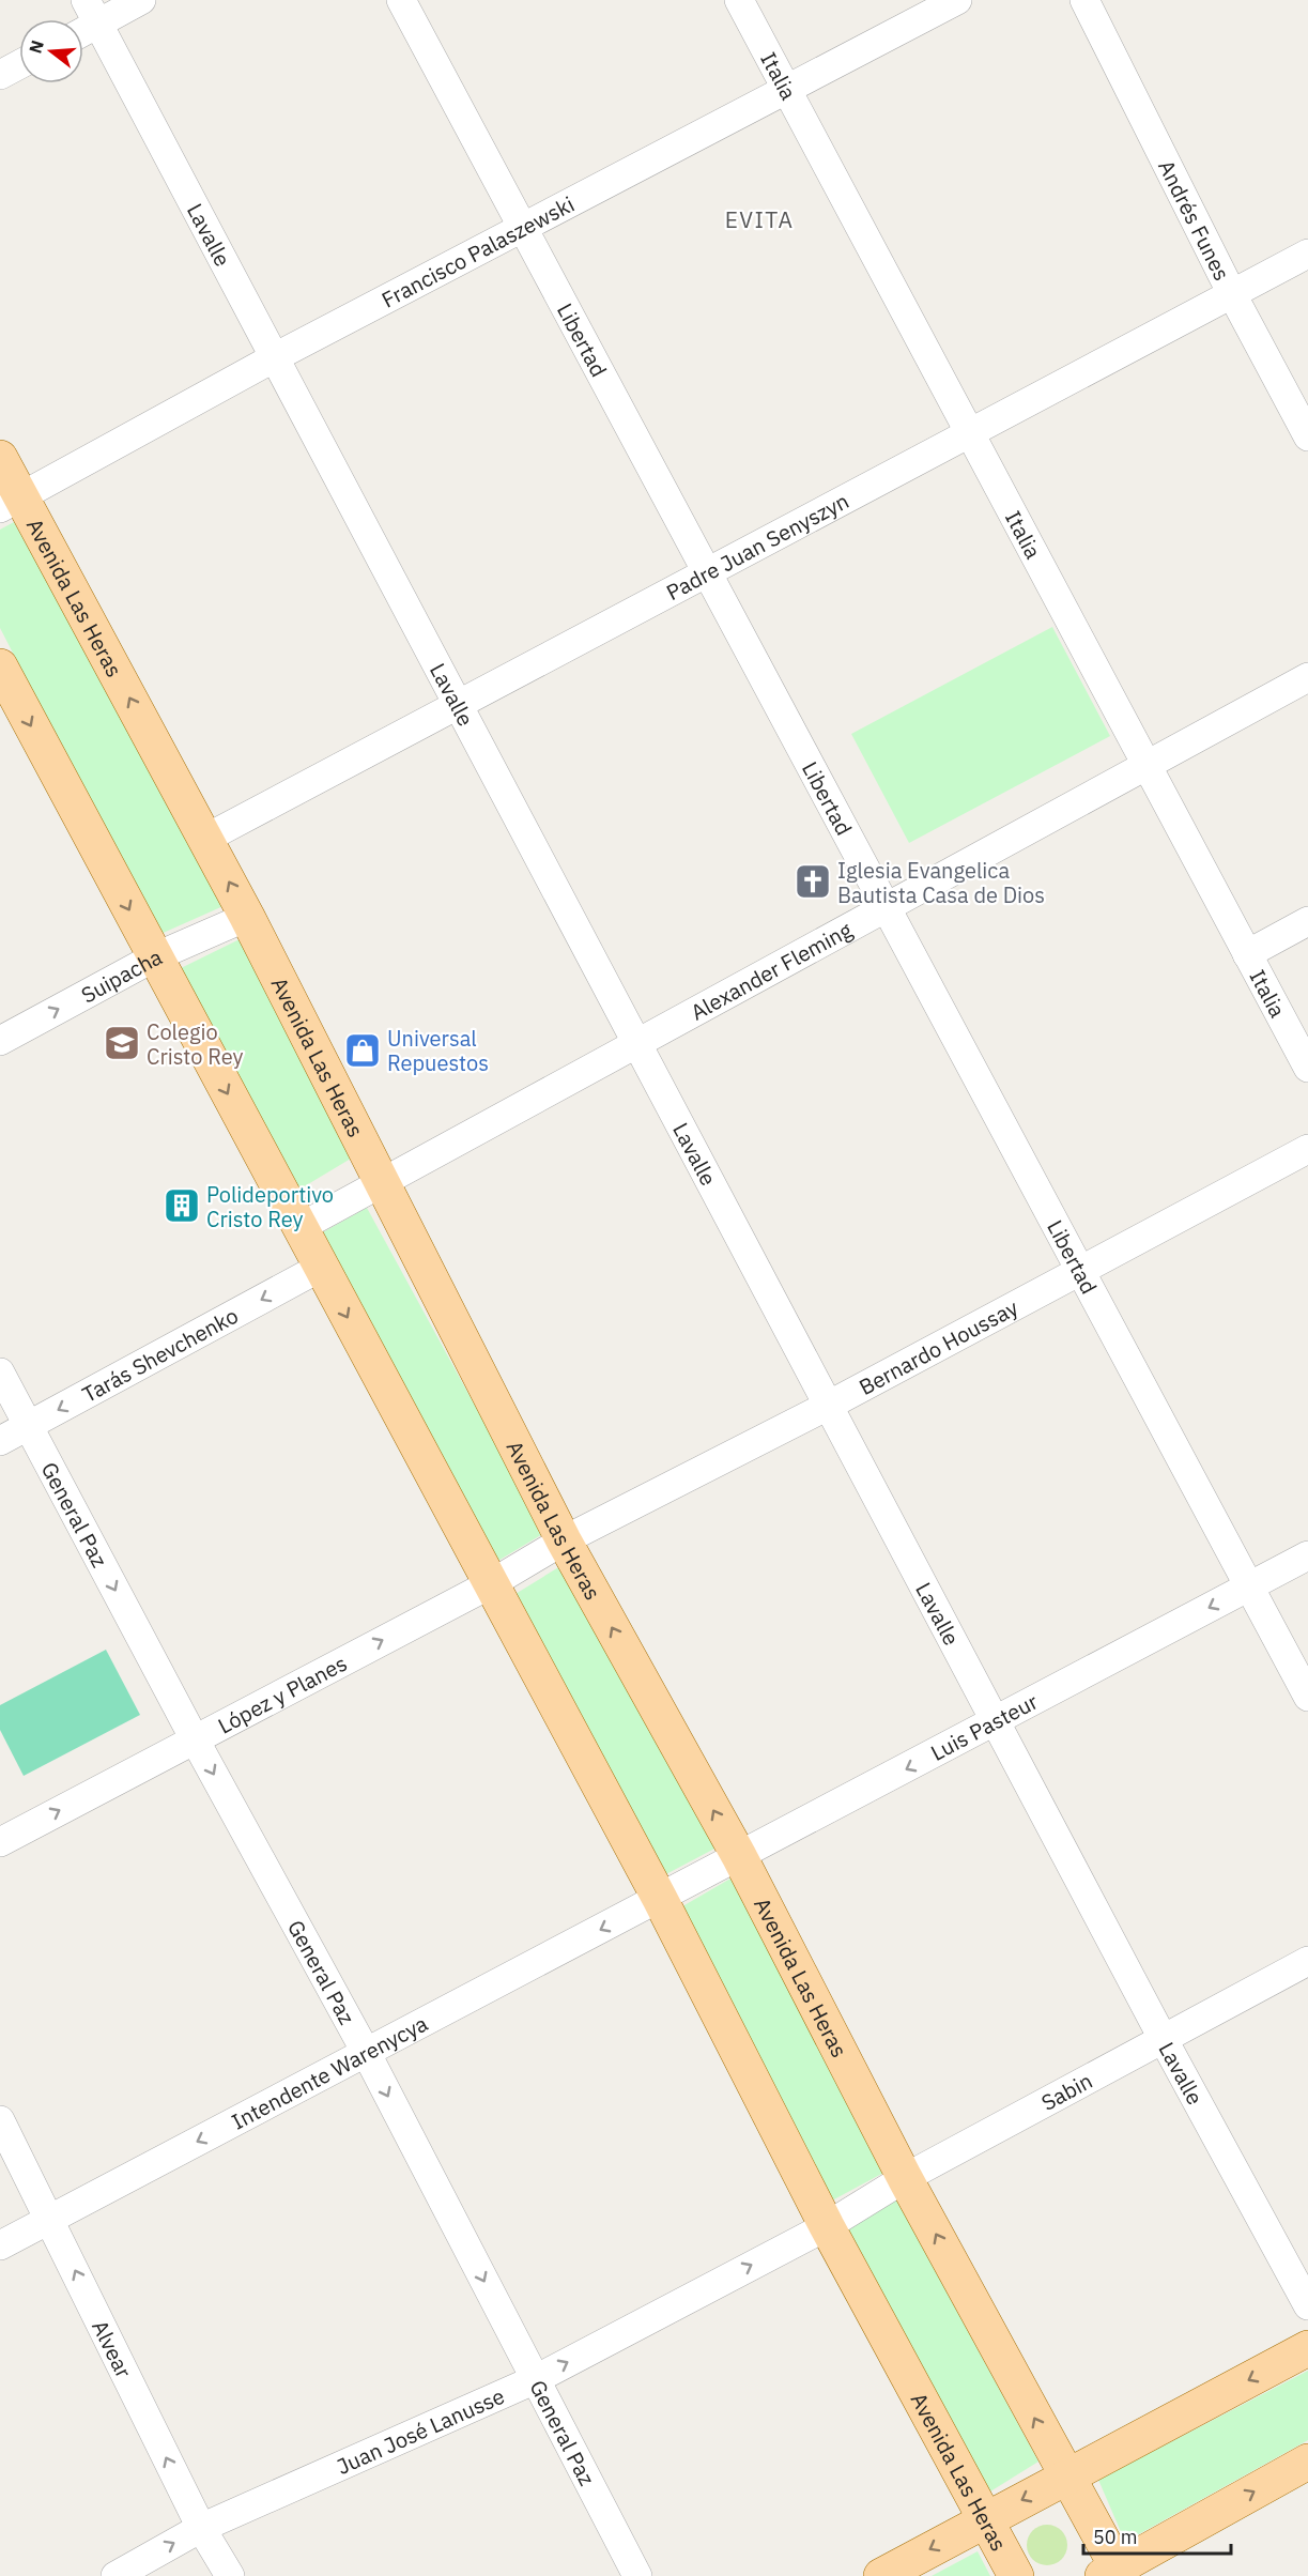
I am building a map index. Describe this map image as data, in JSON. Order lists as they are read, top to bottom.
{
  "streets": {
    "main road": ["Avenida Las Heras"],
    "street": [
      "Italia",
      "Andrés Funes",
      "Lavalle",
      "Francisco Palaszewski",
      "Libertad",
      "Padre Juan Senyszyn",
      "Alexander Fleming",
      "Suipacha",
      "Bernardo Houssay",
      "Tarás Shevchenko",
      "General Paz",
      "López y Planes",
      "Luis Pasteur",
      "Intendente Warenycya",
      "Sabin",
      "Alvear",
      "Juan José Lanusse"
    ]
  },
  "crossings": [
    ["Italia", "Francisco Palaszewski"],
    ["Italia", "Padre Juan Senyszyn"],
    ["Italia", "Alexander Fleming"],
    ["Andrés Funes", "Padre Juan Senyszyn"],
    ["Lavalle", "Francisco Palaszewski"],
    ["Lavalle", "Padre Juan Senyszyn"],
    ["Lavalle", "Alexander Fleming"],
    ["Lavalle", "Bernardo Houssay"],
    ["Lavalle", "Luis Pasteur"],
    ["Lavalle", "Sabin"],
    ["Francisco Palaszewski", "Libertad"],
    ["Francisco Palaszewski", "Avenida Las Heras"],
    ["Libertad", "Padre Juan Senyszyn"],
    ["Libertad", "Alexander Fleming"],
    ["Libertad", "Bernardo Houssay"],
    ["Libertad", "Luis Pasteur"],
    ["Padre Juan Senyszyn", "Avenida Las Heras"],
    ["Avenida Las Heras", "Alexander Fleming"],
    ["Avenida Las Heras", "Suipacha"],
    ["Avenida Las Heras", "Bernardo Houssay"],
    ["Avenida Las Heras", "Tarás Shevchenko"],
    ["Avenida Las Heras", "López y Planes"],
    ["Avenida Las Heras", "Luis Pasteur"],
    ["Avenida Las Heras", "Intendente Warenycya"],
    ["Avenida Las Heras", "Sabin"],
    ["Avenida Las Heras", "Juan José Lanusse"],
    ["Bernardo Houssay", "López y Planes"],
    ["Tarás Shevchenko", "General Paz"],
    ["General Paz", "López y Planes"],
    ["General Paz", "Intendente Warenycya"],
    ["General Paz", "Juan José Lanusse"],
    ["Luis Pasteur", "Intendente Warenycya"],
    ["Intendente Warenycya", "Alvear"],
    ["Sabin", "Juan José Lanusse"],
    ["Alvear", "Juan José Lanusse"]
  ],
  "one_way": [
    "Suipacha",
    "Tarás Shevchenko",
    "General Paz",
    "López y Planes",
    "Luis Pasteur",
    "Intendente Warenycya",
    "Alvear",
    "Juan José Lanusse"
  ],
  "districts": ["EVITA"],
  "places": {
    "church": ["Iglesia Evangelica Bautista Casa de Dios"],
    "school or university": ["Colegio Cristo Rey"],
    "shop": ["Universal Repuestos"],
    "building": ["Polideportivo Cristo Rey"]
  },
  "scale_bar": "50 m",
  "north": "left"
}
